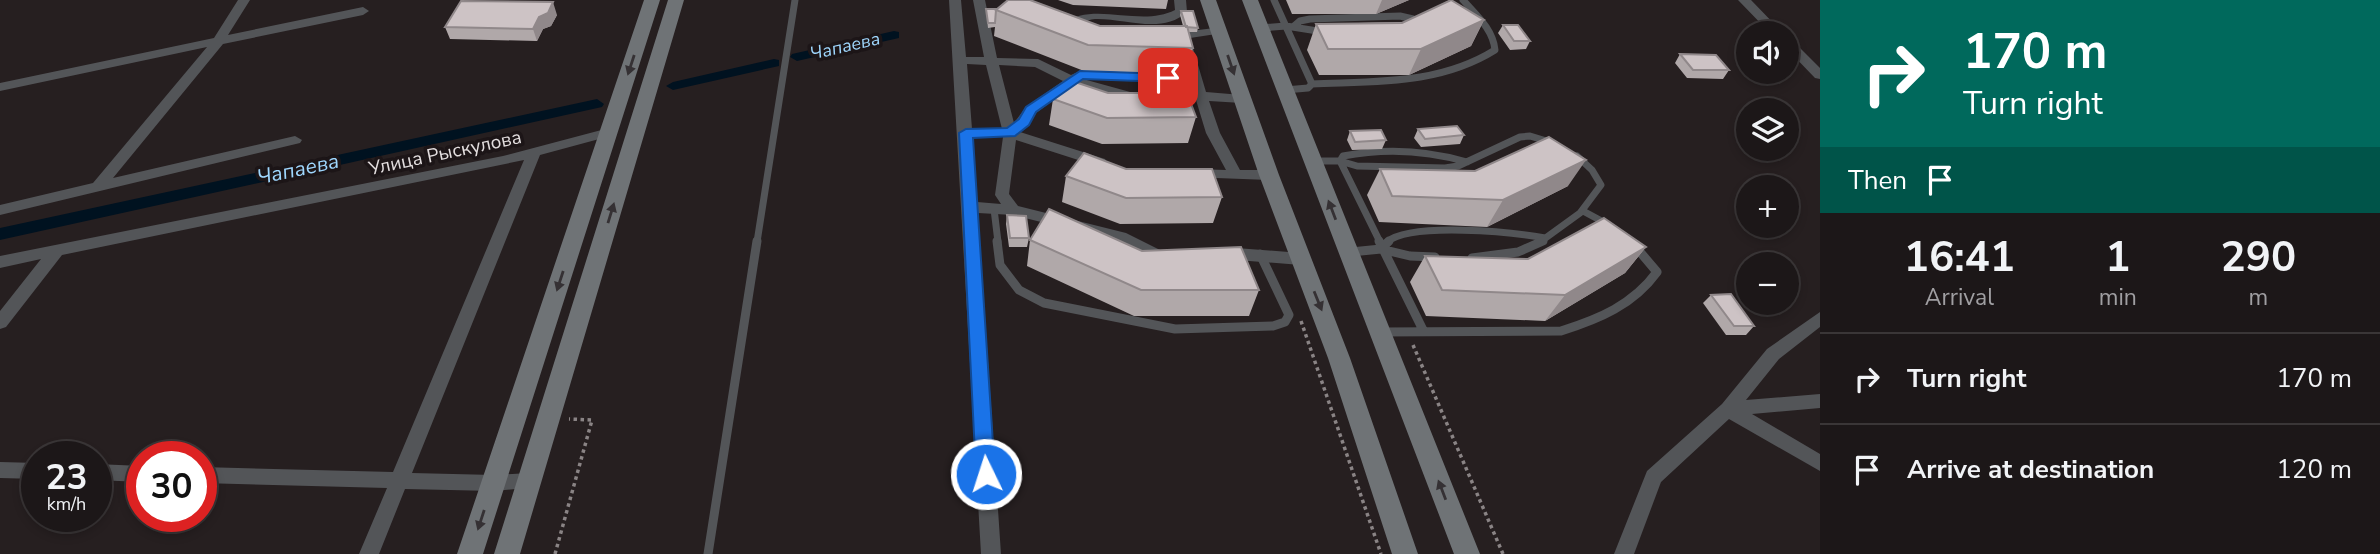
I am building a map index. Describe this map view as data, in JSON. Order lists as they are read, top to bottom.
{
  "streets": {
    "street": ["Улица Рыскулова"]
  },
  "water": ["Чапаева"],
  "page": {
    "turn": ["170 m", "Turn right"],
    "map_buttons": ["+", "−"],
    "then": "Then",
    "eta": [
      "16:41",
      "Arrival",
      "1",
      "min",
      "290",
      "m"
    ],
    "list": [
      {
        "name": "Turn right",
        "value": "170 m"
      },
      {
        "name": "Arrive at destination",
        "value": "120 m"
      }
    ],
    "speed": "23 km/h",
    "limit": "30"
  }
}
